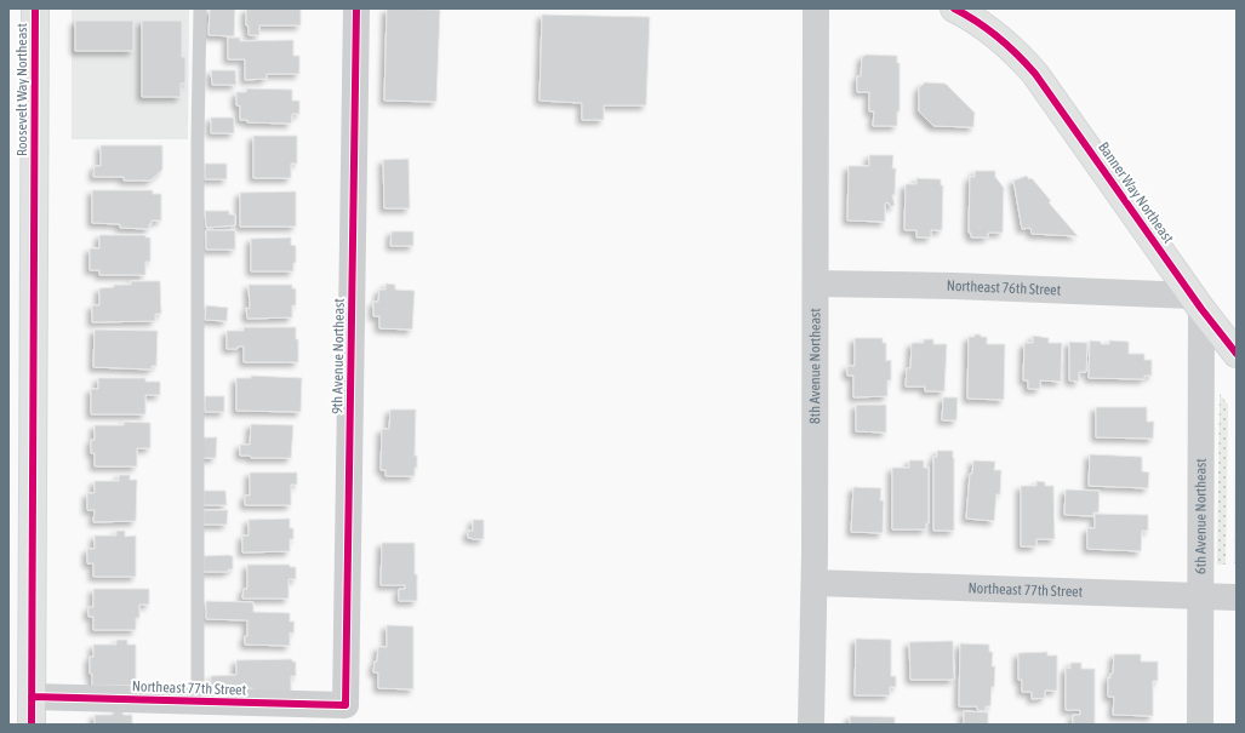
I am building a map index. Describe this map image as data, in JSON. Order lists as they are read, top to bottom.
{
  "streets": {
    "main road": ["Roosevelt Way Northeast", "Banner Way Northeast"],
    "street": [
      "Northeast 76th Street",
      "9th Avenue Northeast",
      "8th Avenue Northeast",
      "6th Avenue Northeast",
      "Northeast 77th Street"
    ]
  },
  "crossings": [
    ["Roosevelt Way Northeast", "Northeast 77th Street"],
    ["Banner Way Northeast", "Northeast 76th Street"],
    ["Banner Way Northeast", "6th Avenue Northeast"],
    ["Northeast 76th Street", "8th Avenue Northeast"],
    ["Northeast 76th Street", "6th Avenue Northeast"],
    ["9th Avenue Northeast", "Northeast 77th Street"],
    ["8th Avenue Northeast", "Northeast 77th Street"],
    ["6th Avenue Northeast", "Northeast 77th Street"]
  ]
}
